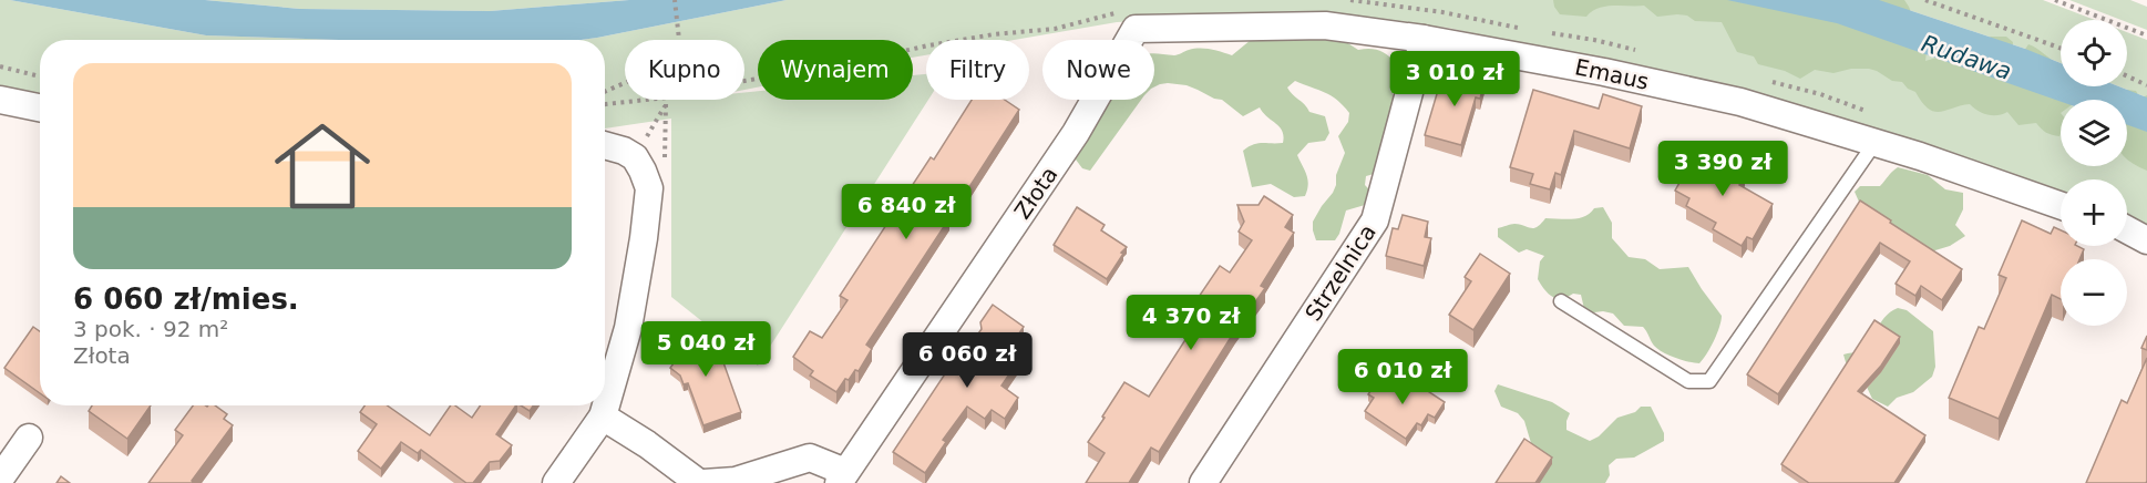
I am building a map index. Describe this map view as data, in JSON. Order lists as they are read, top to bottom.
{
  "streets": {
    "street": ["Emaus", "Złota", "Strzelnica"]
  },
  "crossings": [
    ["Emaus", "Złota"],
    ["Emaus", "Strzelnica"]
  ],
  "water": ["Rudawa"],
  "page": {
    "map_buttons": ["+", "−"],
    "chip": [
      "Kupno",
      "Wynajem",
      "Filtry",
      "Nowe"
    ],
    "list": [
      {
        "name": "6 060 zł/mies.",
        "note": "3 pok. · 92 m² · Złota"
      }
    ],
    "price": [
      "3 010 zł",
      "3 390 zł",
      "6 840 zł",
      "4 370 zł",
      "5 040 zł",
      "6 060 zł",
      "6 010 zł"
    ]
  }
}
